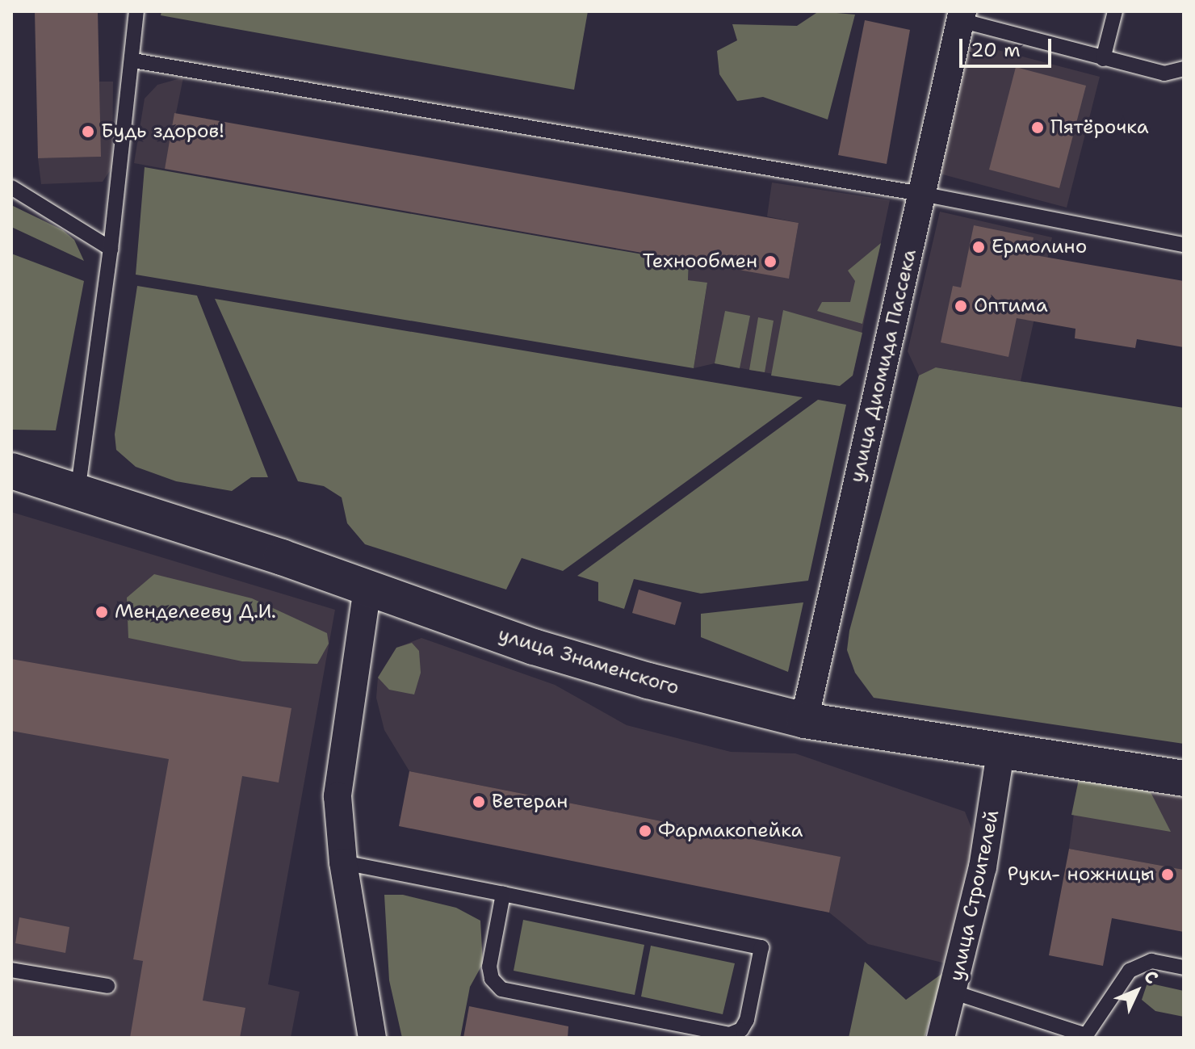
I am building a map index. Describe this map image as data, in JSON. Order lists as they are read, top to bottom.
{
  "streets": {
    "main road": ["улица Знаменского"],
    "street": ["улица Диомида Пассека", "улица Строителей"]
  },
  "crossings": [
    ["улица Диомида Пассека", "улица Знаменского"],
    ["улица Знаменского", "улица Строителей"]
  ],
  "places": [
    "Пятёрочка",
    "Будь здоров!",
    "Ермолино",
    "Технообмен",
    "Оптима",
    "Менделееву Д.И.",
    "Ветеран",
    "Фармакопейка",
    "Руки- ножницы"
  ],
  "scale_bar": "20 m",
  "north": "top right"
}
